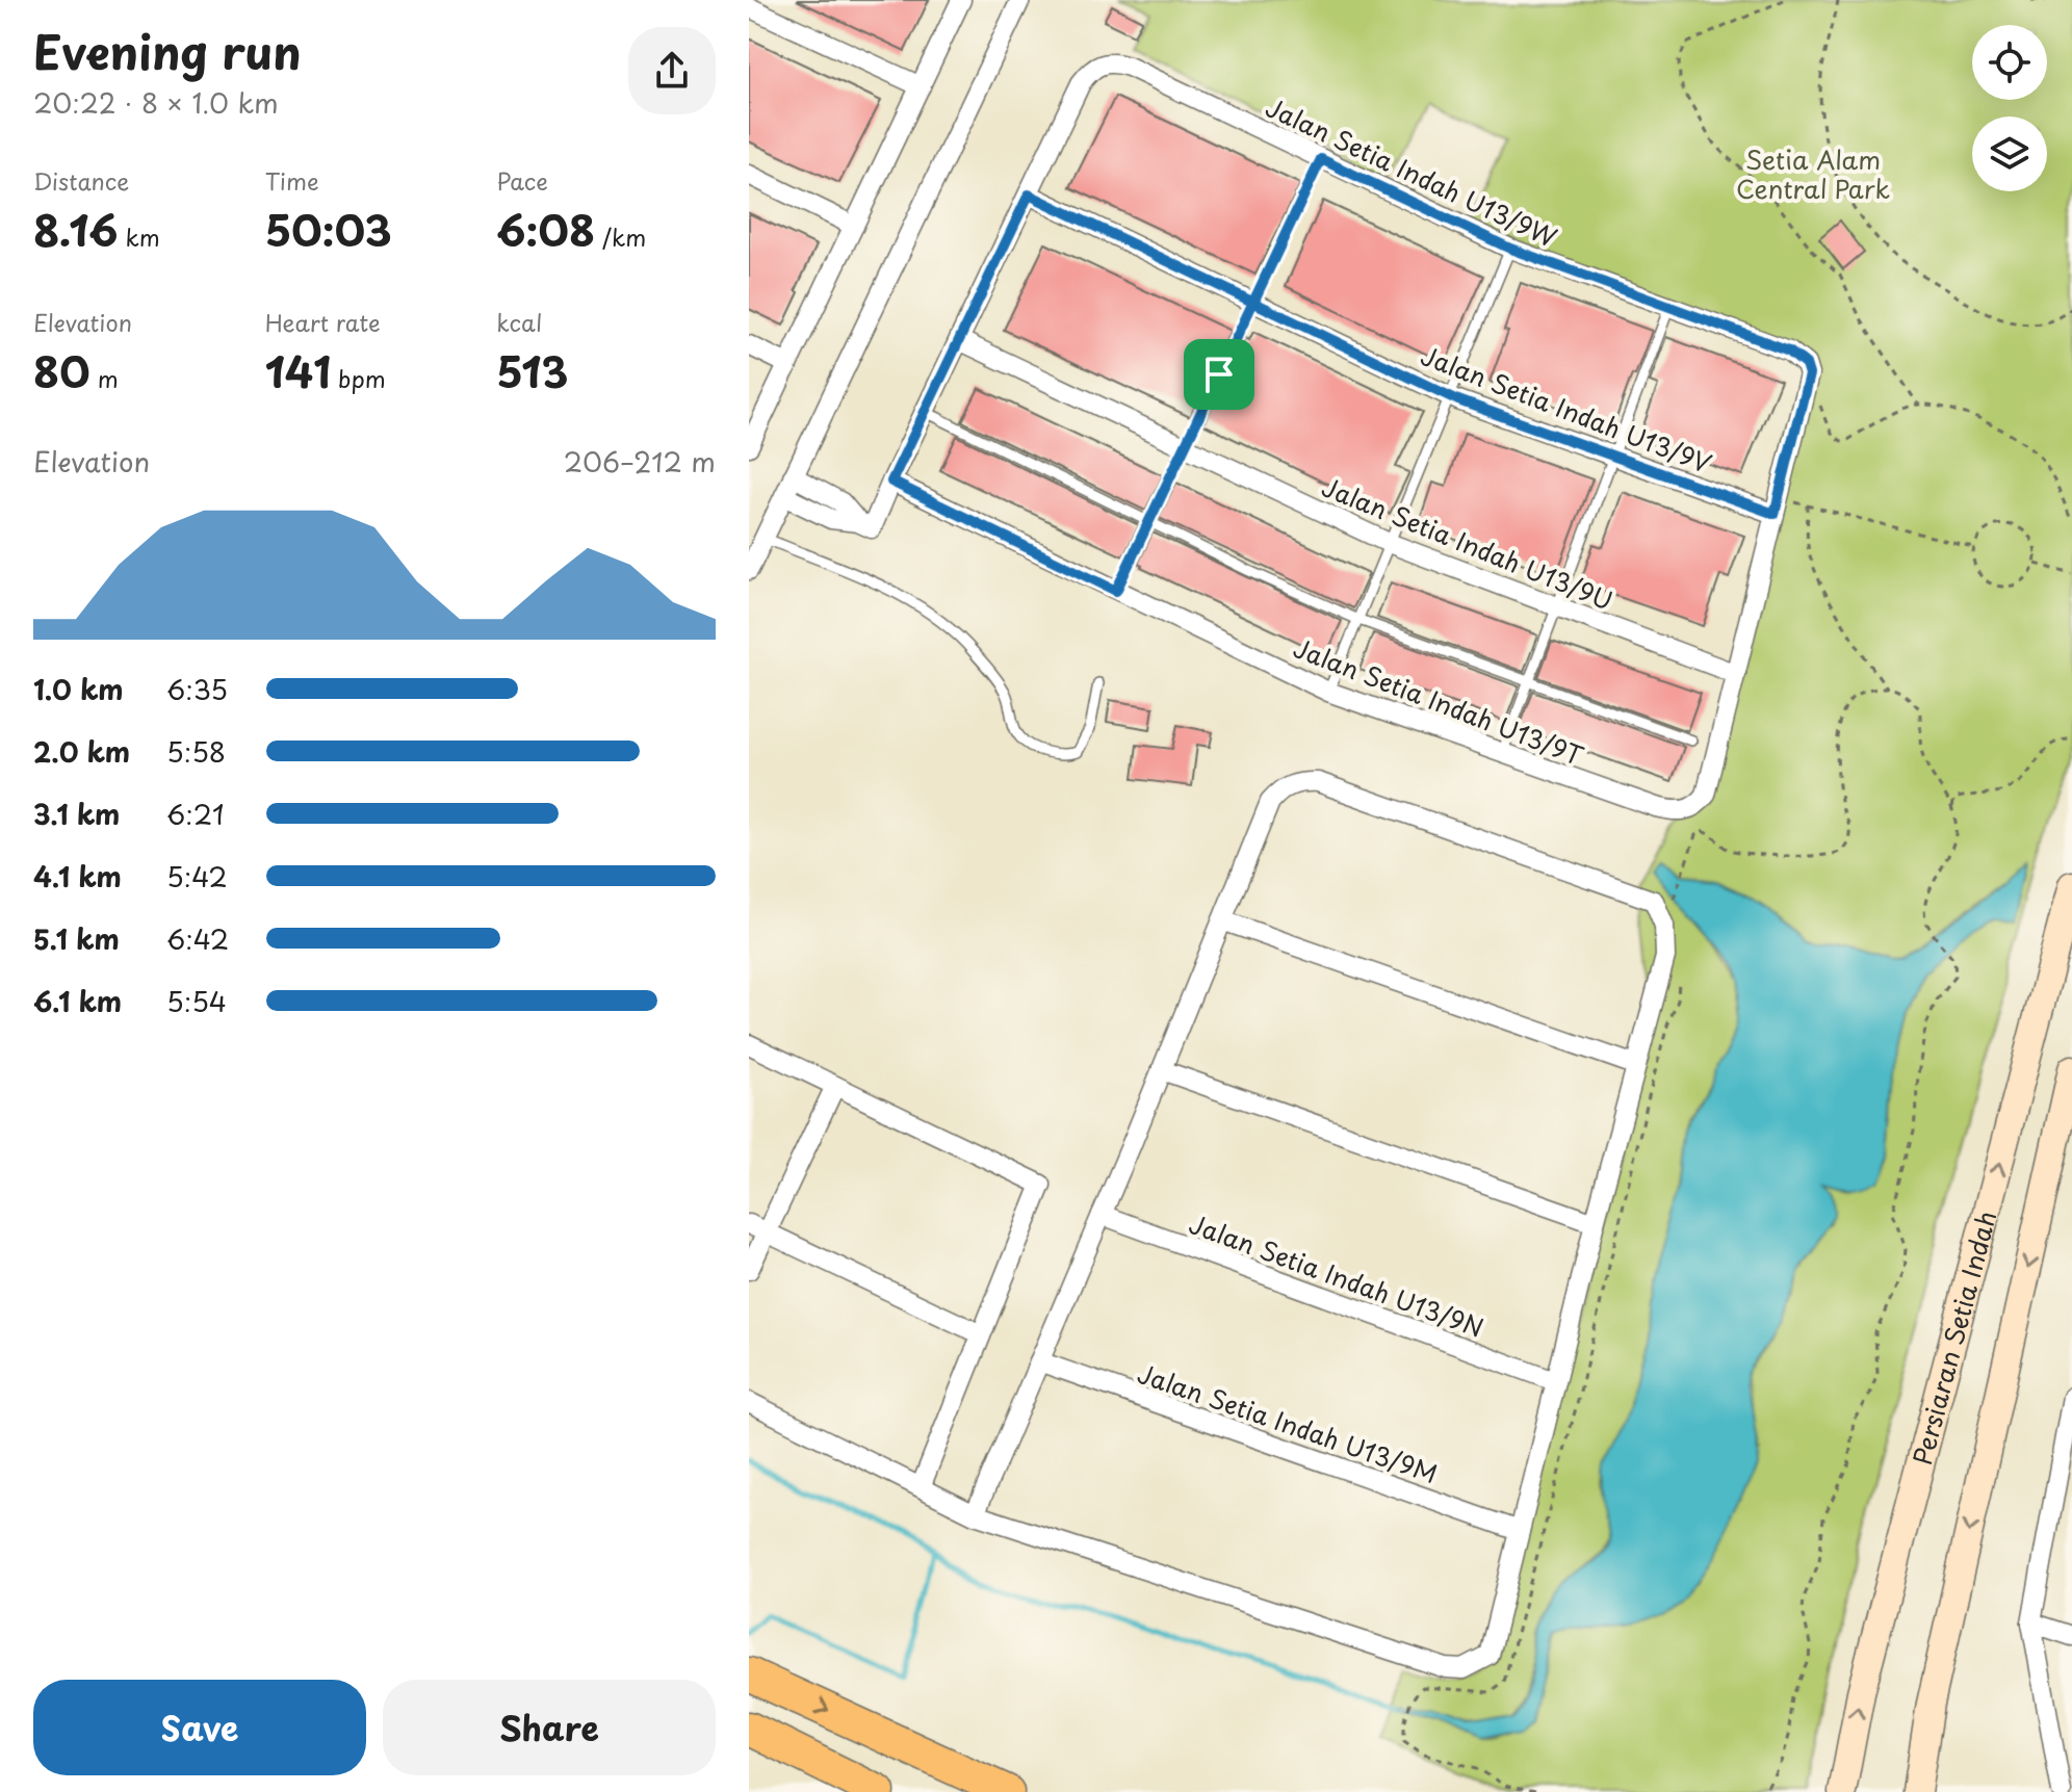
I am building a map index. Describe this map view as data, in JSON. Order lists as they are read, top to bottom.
{
  "streets": {
    "street": [
      "Jalan Setia Indah U13/9W",
      "Jalan Setia Indah U13/9V",
      "Jalan Setia Indah U13/9U",
      "Jalan Setia Indah U13/9T",
      "Jalan Setia Indah U13/9N",
      "Persiaran Setia Indah",
      "Jalan Setia Indah U13/9M"
    ]
  },
  "crossings": [
    ["Jalan Setia Indah U13/9W", "Jalan Setia Indah U13/9V"],
    ["Jalan Setia Indah U13/9U", "Jalan Setia Indah U13/9T"]
  ],
  "parks": ["Setia Alam Central Park"],
  "page": {
    "heading": ["Evening run", "20:22 · 8 × 1.0 km"],
    "stats": [
      ["Distance", "8.16 km"],
      ["Time", "50:03"],
      ["Pace", "6:08 /km"],
      ["Elevation", "80 m"],
      ["Heart rate", "141 bpm"],
      ["kcal", "513"]
    ],
    "chart": ["Elevation", "206–212 m"],
    "list": [
      {
        "name": "1.0 km",
        "note": "6:35"
      },
      {
        "name": "2.0 km",
        "note": "5:58"
      },
      {
        "name": "3.1 km",
        "note": "6:21"
      },
      {
        "name": "4.1 km",
        "note": "5:42"
      },
      {
        "name": "5.1 km",
        "note": "6:42"
      },
      {
        "name": "6.1 km",
        "note": "5:54"
      }
    ],
    "buttons": ["Save", "Share"]
  }
}
